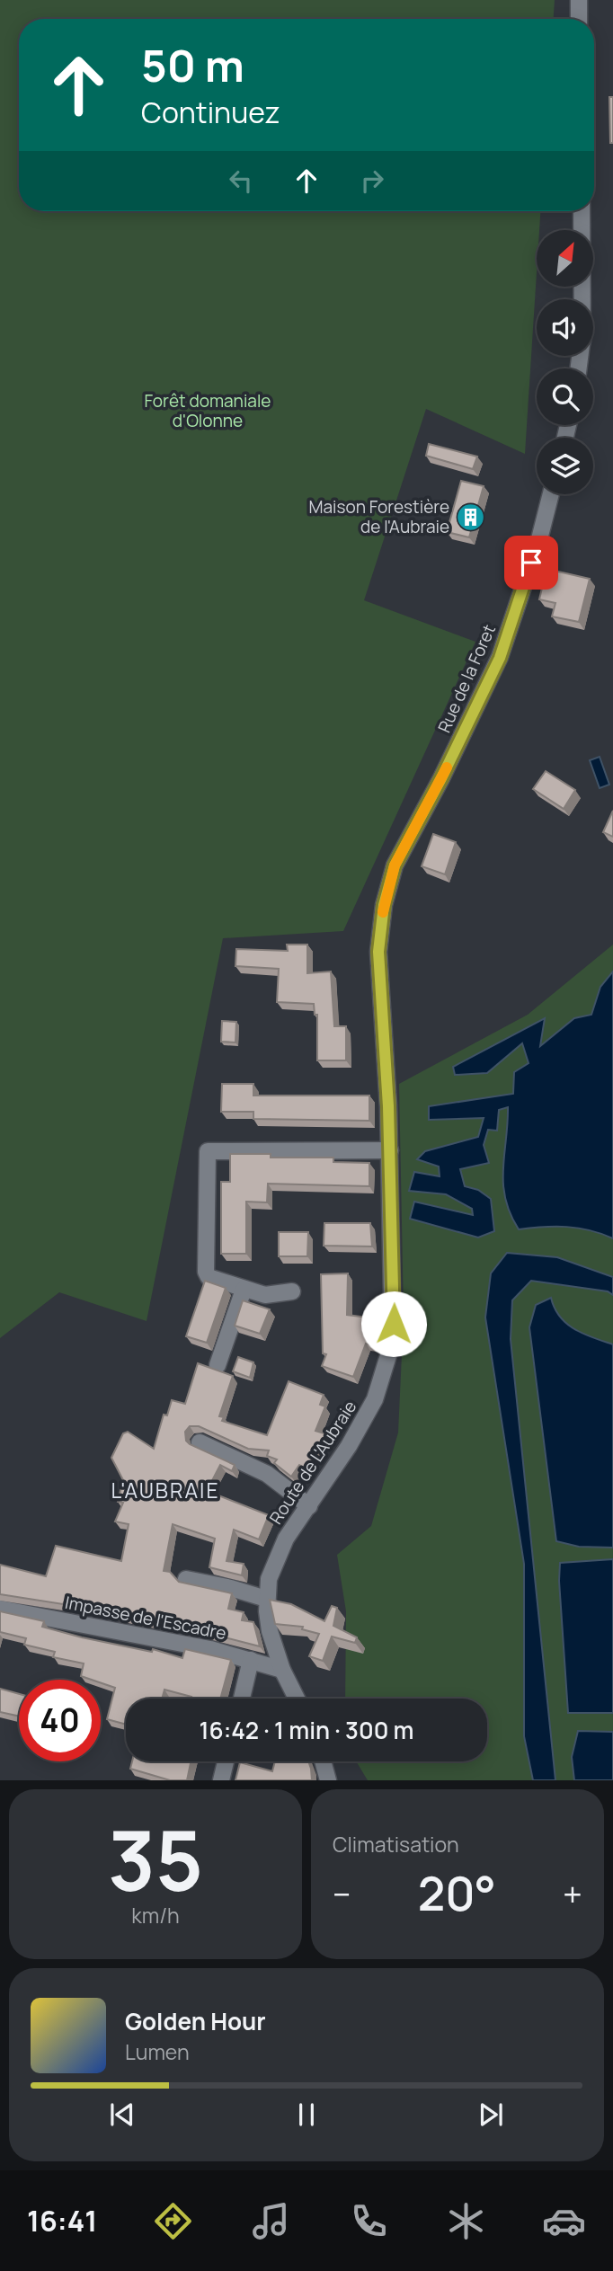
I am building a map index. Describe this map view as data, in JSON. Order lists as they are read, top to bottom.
{
  "streets": {
    "street": ["Rue de la Foret", "Route de L'Aubraie", "Impasse de l'Escadre"]
  },
  "crossings": [
    ["Rue de la Foret", "Route de L'Aubraie"],
    ["Route de L'Aubraie", "Impasse de l'Escadre"]
  ],
  "districts": ["L'AUBRAIE"],
  "parks": ["Forêt domaniale d'Olonne"],
  "places": {
    "building": ["Maison Forestière de l'Aubraie"]
  },
  "north": "top right",
  "page": {
    "turn": ["50 m", "Continuez"],
    "limit": "40",
    "trip": "16:42 · 1 min · 300 m",
    "tile": [
      ["35", "km/h"],
      "Climatisation"
    ],
    "heat": ["−", "20°", "+"],
    "song": ["Golden Hour", "Lumen"],
    "tabs": "16:41"
  }
}
